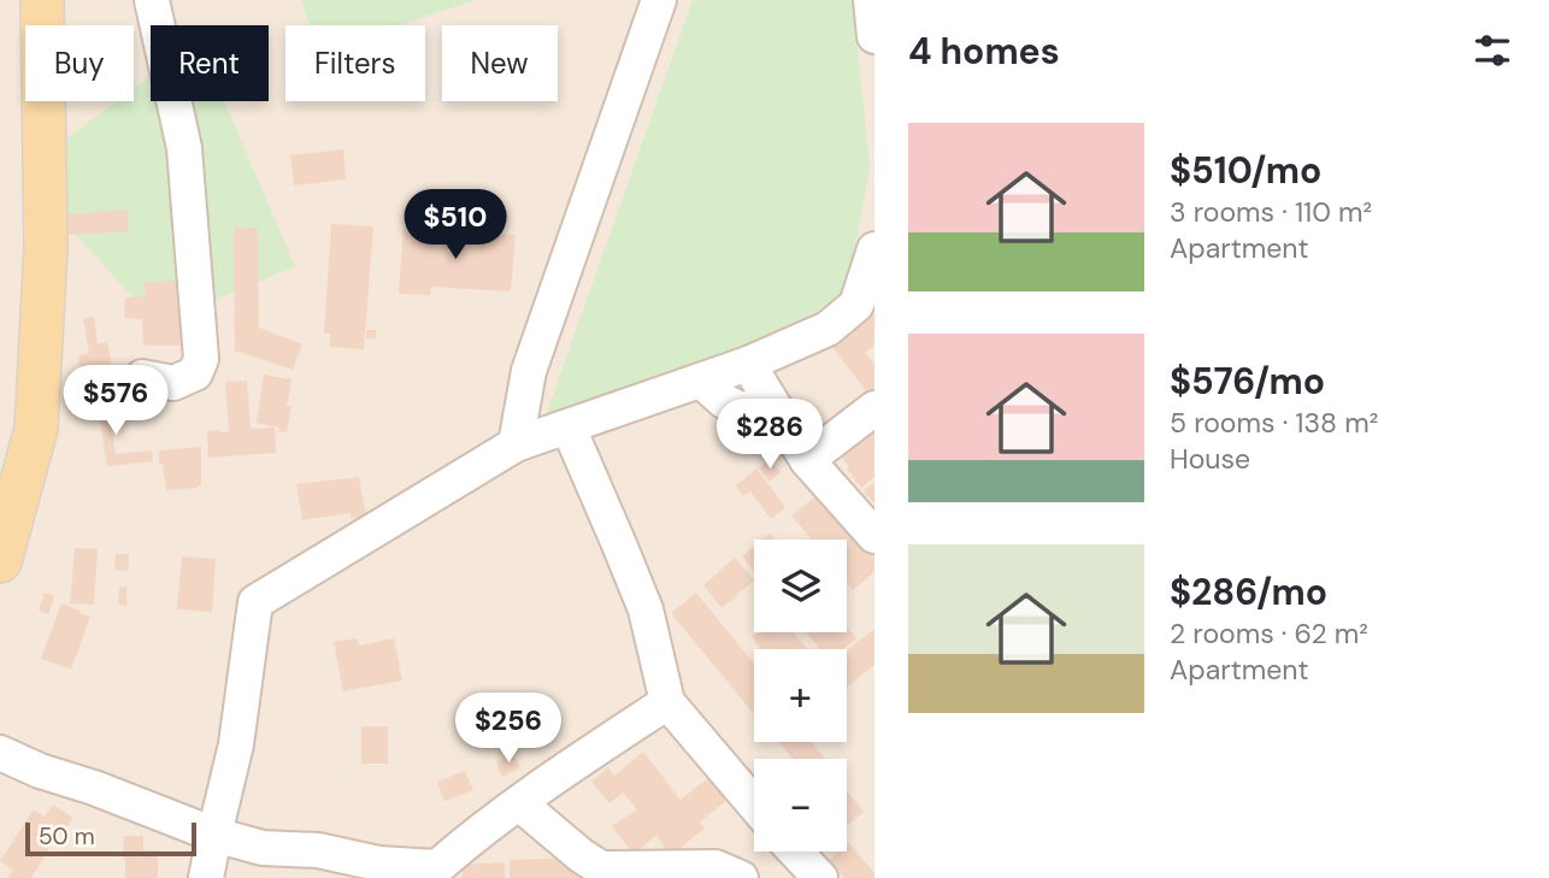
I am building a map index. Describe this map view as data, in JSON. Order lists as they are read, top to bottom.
{
  "scale_bar": "50 m",
  "page": {
    "heading": "4 homes",
    "chip": [
      "Buy",
      "Rent",
      "Filters",
      "New"
    ],
    "list": [
      {
        "name": "$510/mo",
        "note": "3 rooms · 110 m² · Apartment"
      },
      {
        "name": "$576/mo",
        "note": "5 rooms · 138 m² · House"
      },
      {
        "name": "$286/mo",
        "note": "2 rooms · 62 m² · Apartment"
      }
    ],
    "price": [
      "$510",
      "$576",
      "$286",
      "$256"
    ],
    "map_buttons": ["+", "−"],
    "scale": "50 m"
  }
}
